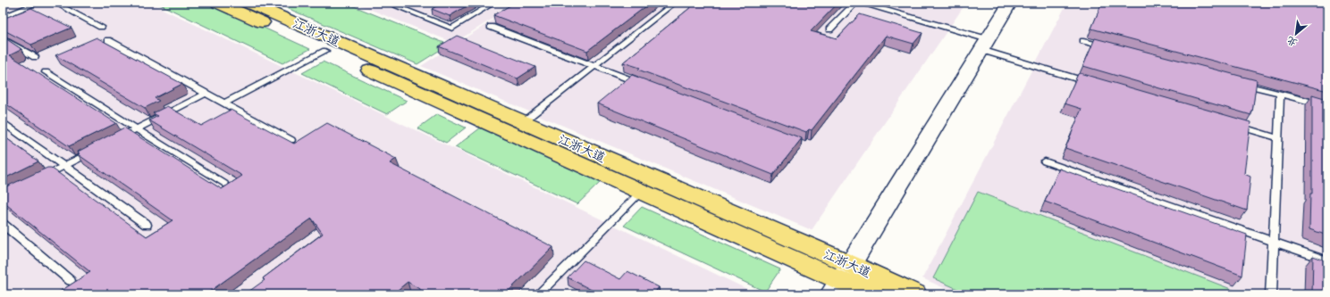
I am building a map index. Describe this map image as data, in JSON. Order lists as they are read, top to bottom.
{
  "streets": {
    "main road": ["江浙大道"]
  },
  "north": "bottom left"
}
